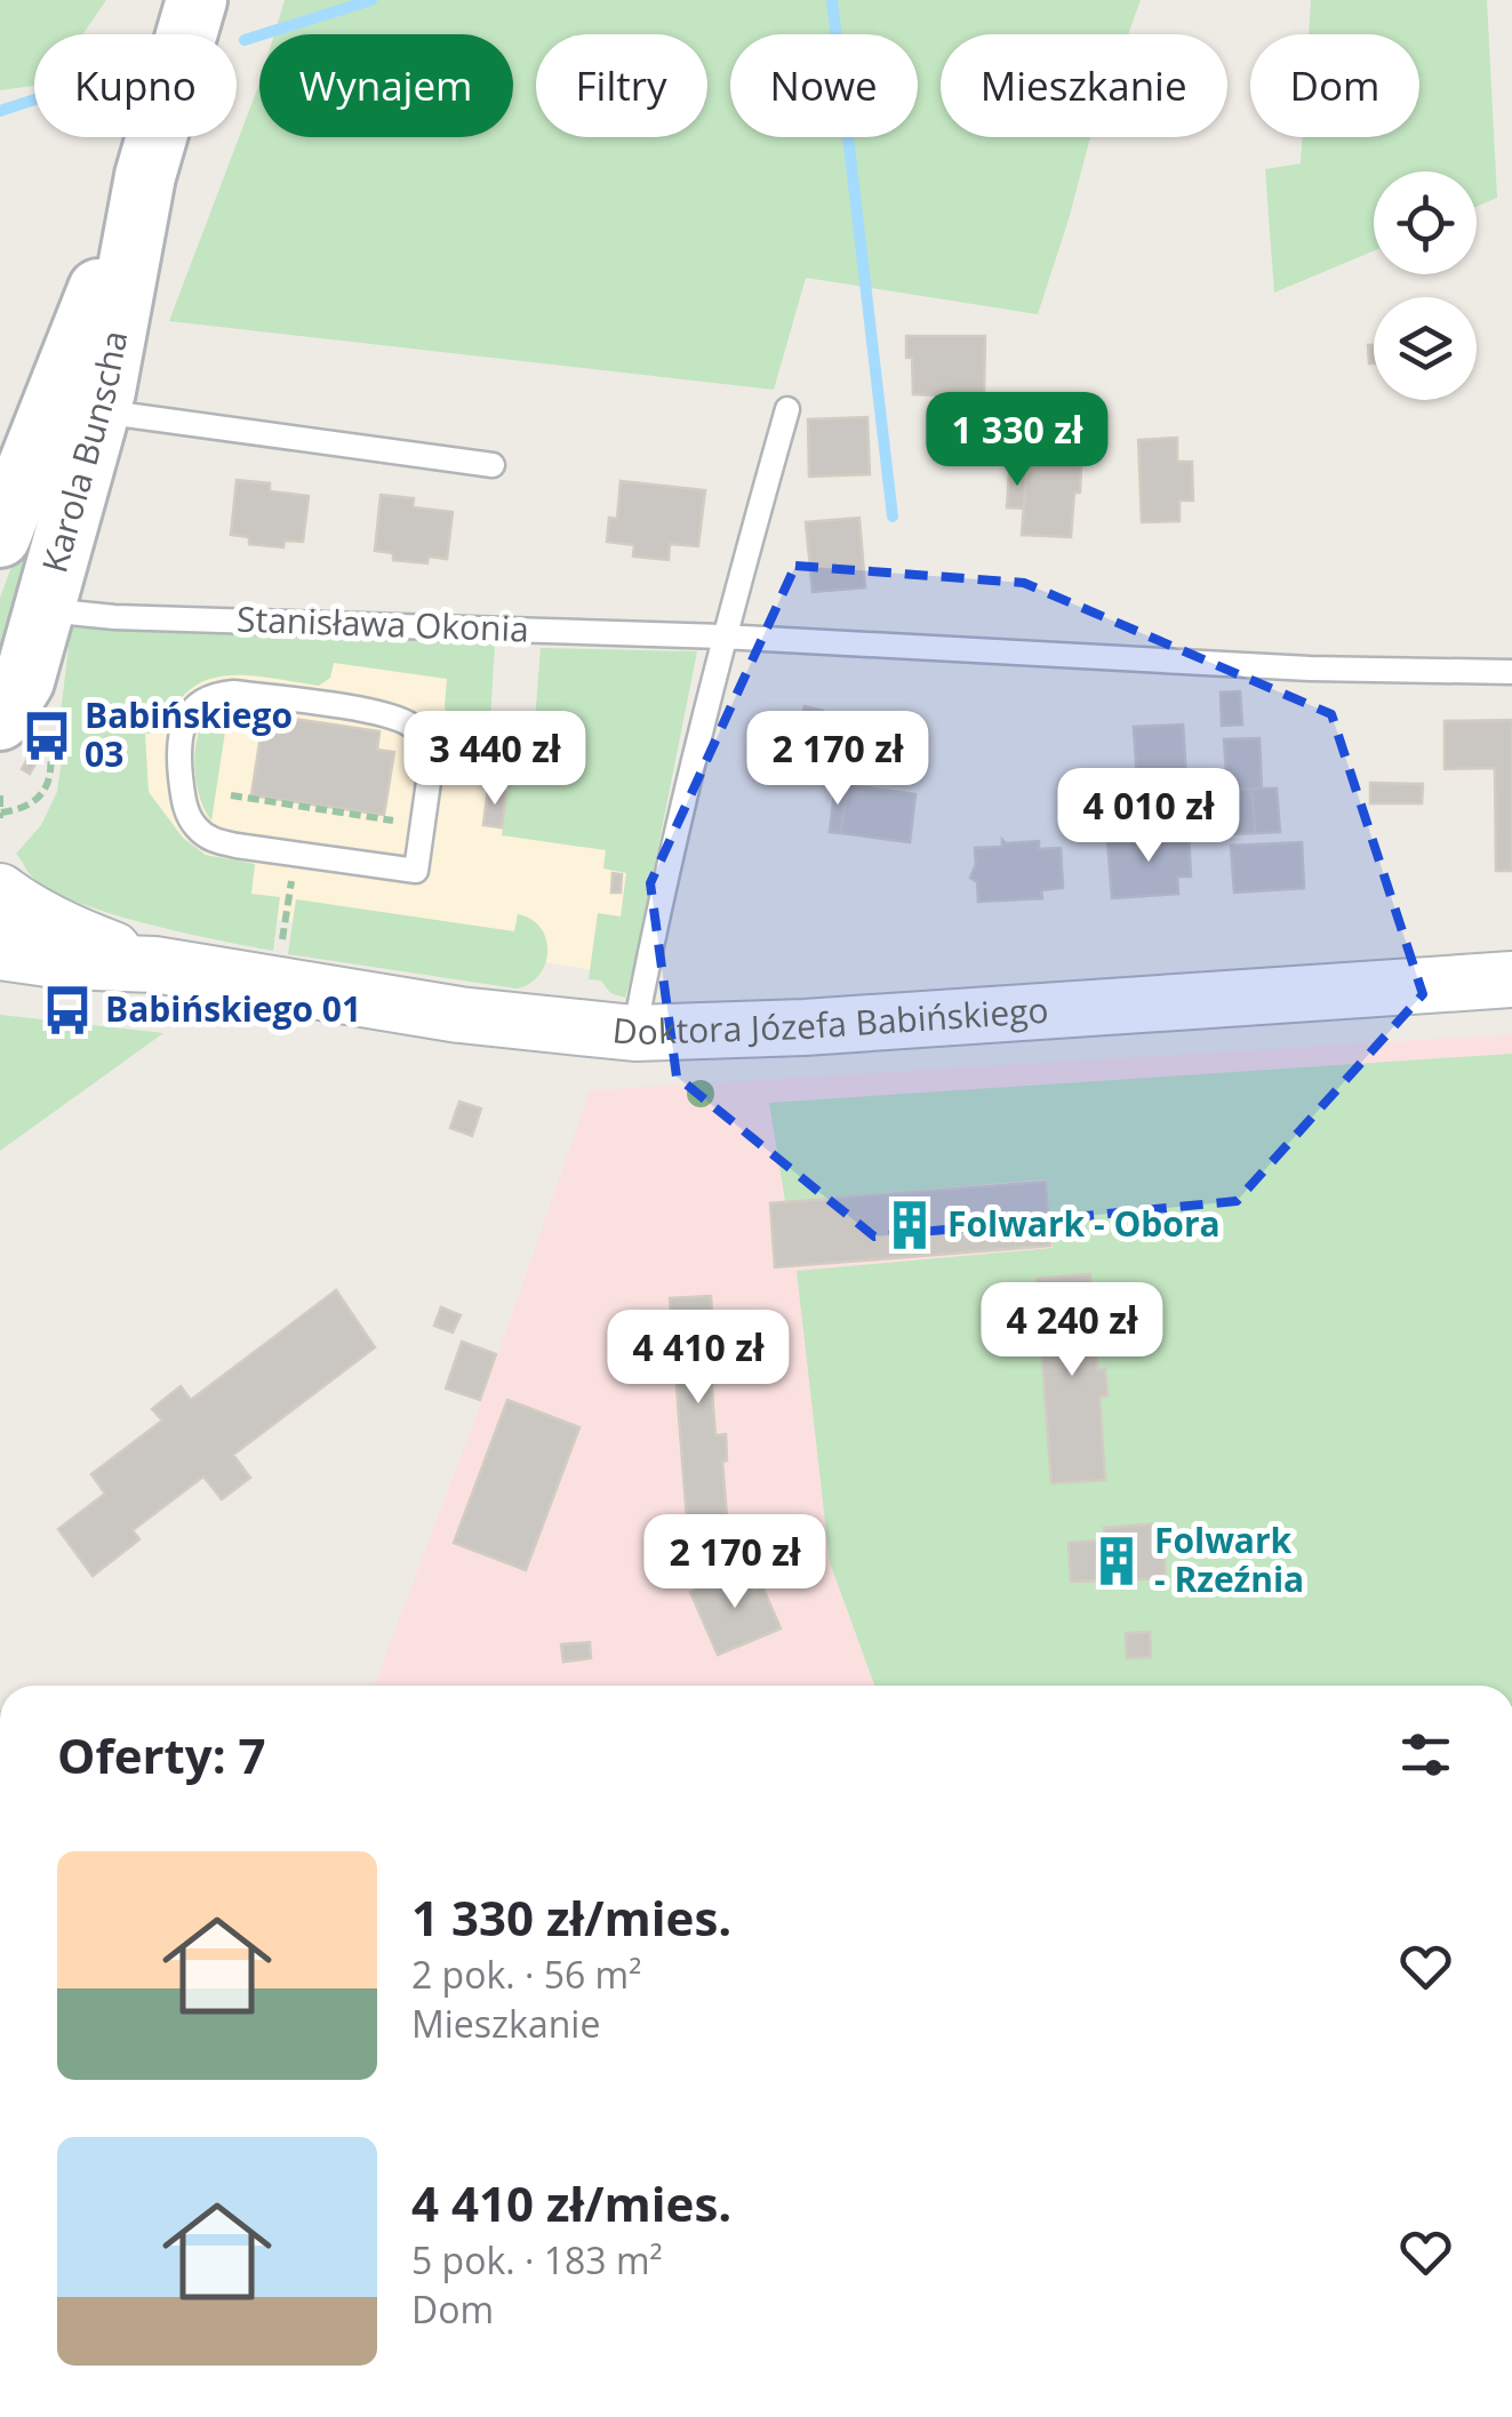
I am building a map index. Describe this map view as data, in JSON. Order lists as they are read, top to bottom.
{
  "streets": {
    "main road": ["Karola Bunscha"],
    "street": ["Doktora Józefa Babińskiego"],
    "lane": ["Stanisława Okonia"]
  },
  "crossings": [
    ["Karola Bunscha", "Stanisława Okonia"]
  ],
  "places": {
    "bus stop": ["Babińskiego 03", "Babińskiego 01"],
    "building": ["Folwark - Obora", "Folwark - Rzeźnia"]
  },
  "page": {
    "chip": [
      "Kupno",
      "Wynajem",
      "Filtry",
      "Nowe",
      "Mieszkanie",
      "Dom"
    ],
    "price": [
      "1 330 zł",
      "3 440 zł",
      "2 170 zł",
      "4 010 zł",
      "4 240 zł",
      "4 410 zł",
      "2 170 zł"
    ],
    "heading": "Oferty: 7",
    "list": [
      {
        "name": "1 330 zł/mies.",
        "note": "2 pok. · 56 m² · Mieszkanie"
      },
      {
        "name": "4 410 zł/mies.",
        "note": "5 pok. · 183 m² · Dom"
      }
    ]
  }
}
